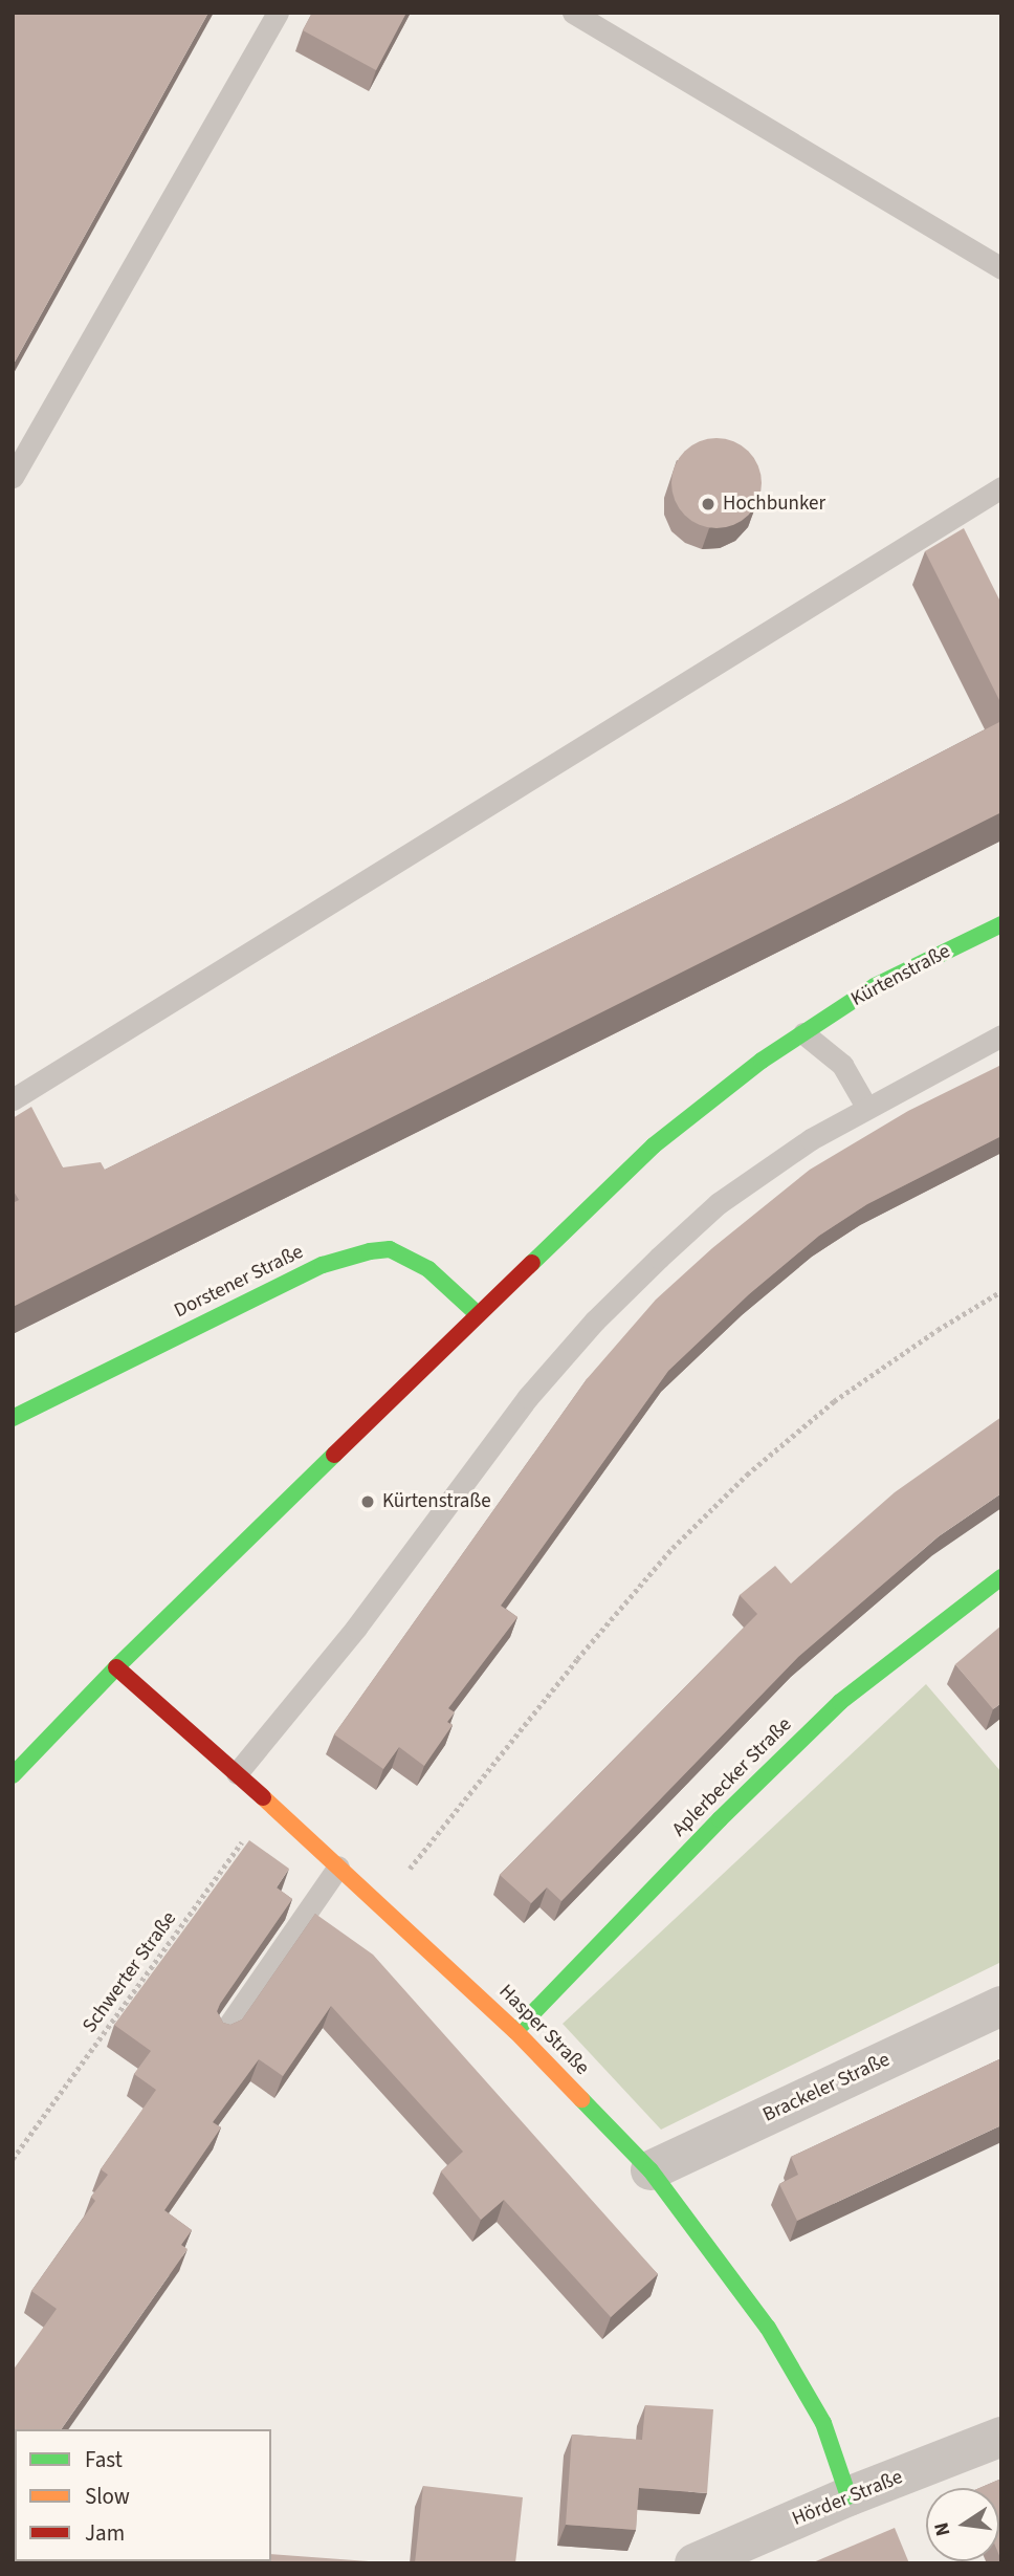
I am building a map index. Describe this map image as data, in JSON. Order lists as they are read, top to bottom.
{
  "streets": {
    "street": [
      "Kürtenstraße",
      "Dorstener Straße",
      "Aplerbecker Straße",
      "Hasper Straße",
      "Brackeler Straße",
      "Hörder Straße"
    ],
    "path": ["Schwerter Straße"]
  },
  "crossings": [
    ["Kürtenstraße", "Dorstener Straße"],
    ["Kürtenstraße", "Hasper Straße"],
    ["Aplerbecker Straße", "Hasper Straße"],
    ["Schwerter Straße", "Hasper Straße"],
    ["Hasper Straße", "Brackeler Straße"],
    ["Hasper Straße", "Hörder Straße"]
  ],
  "places": ["Hochbunker", "Kürtenstraße"],
  "legend": ["Fast", "Slow", "Jam"],
  "north": "left"
}
